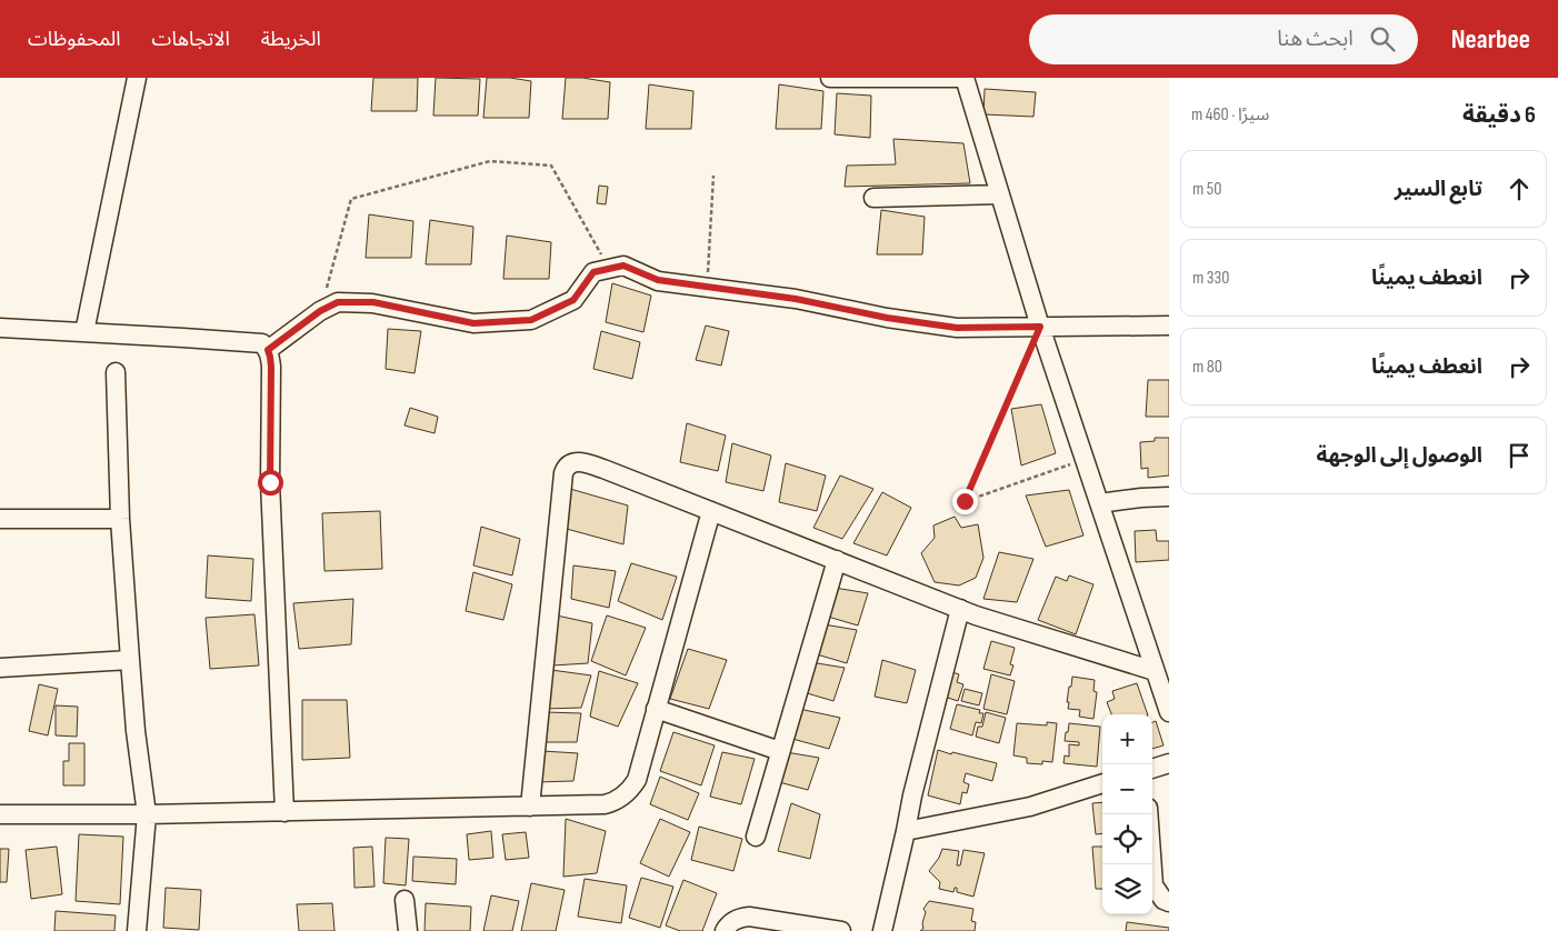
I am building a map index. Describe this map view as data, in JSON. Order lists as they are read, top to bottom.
{
  "page": {
    "header": "Nearbee",
    "search": "ابحث هنا",
    "nav": ["الخريطة", "الاتجاهات", "المحفوظات"],
    "heading": ["6 دقيقة", "سيرًا · 460 m"],
    "list": [
      ["تابع السير", "50 m"],
      ["انعطف يمينًا", "330 m"],
      ["انعطف يمينًا", "80 m"],
      "الوصول إلى الوجهة"
    ],
    "map_buttons": ["+", "−"]
  }
}
